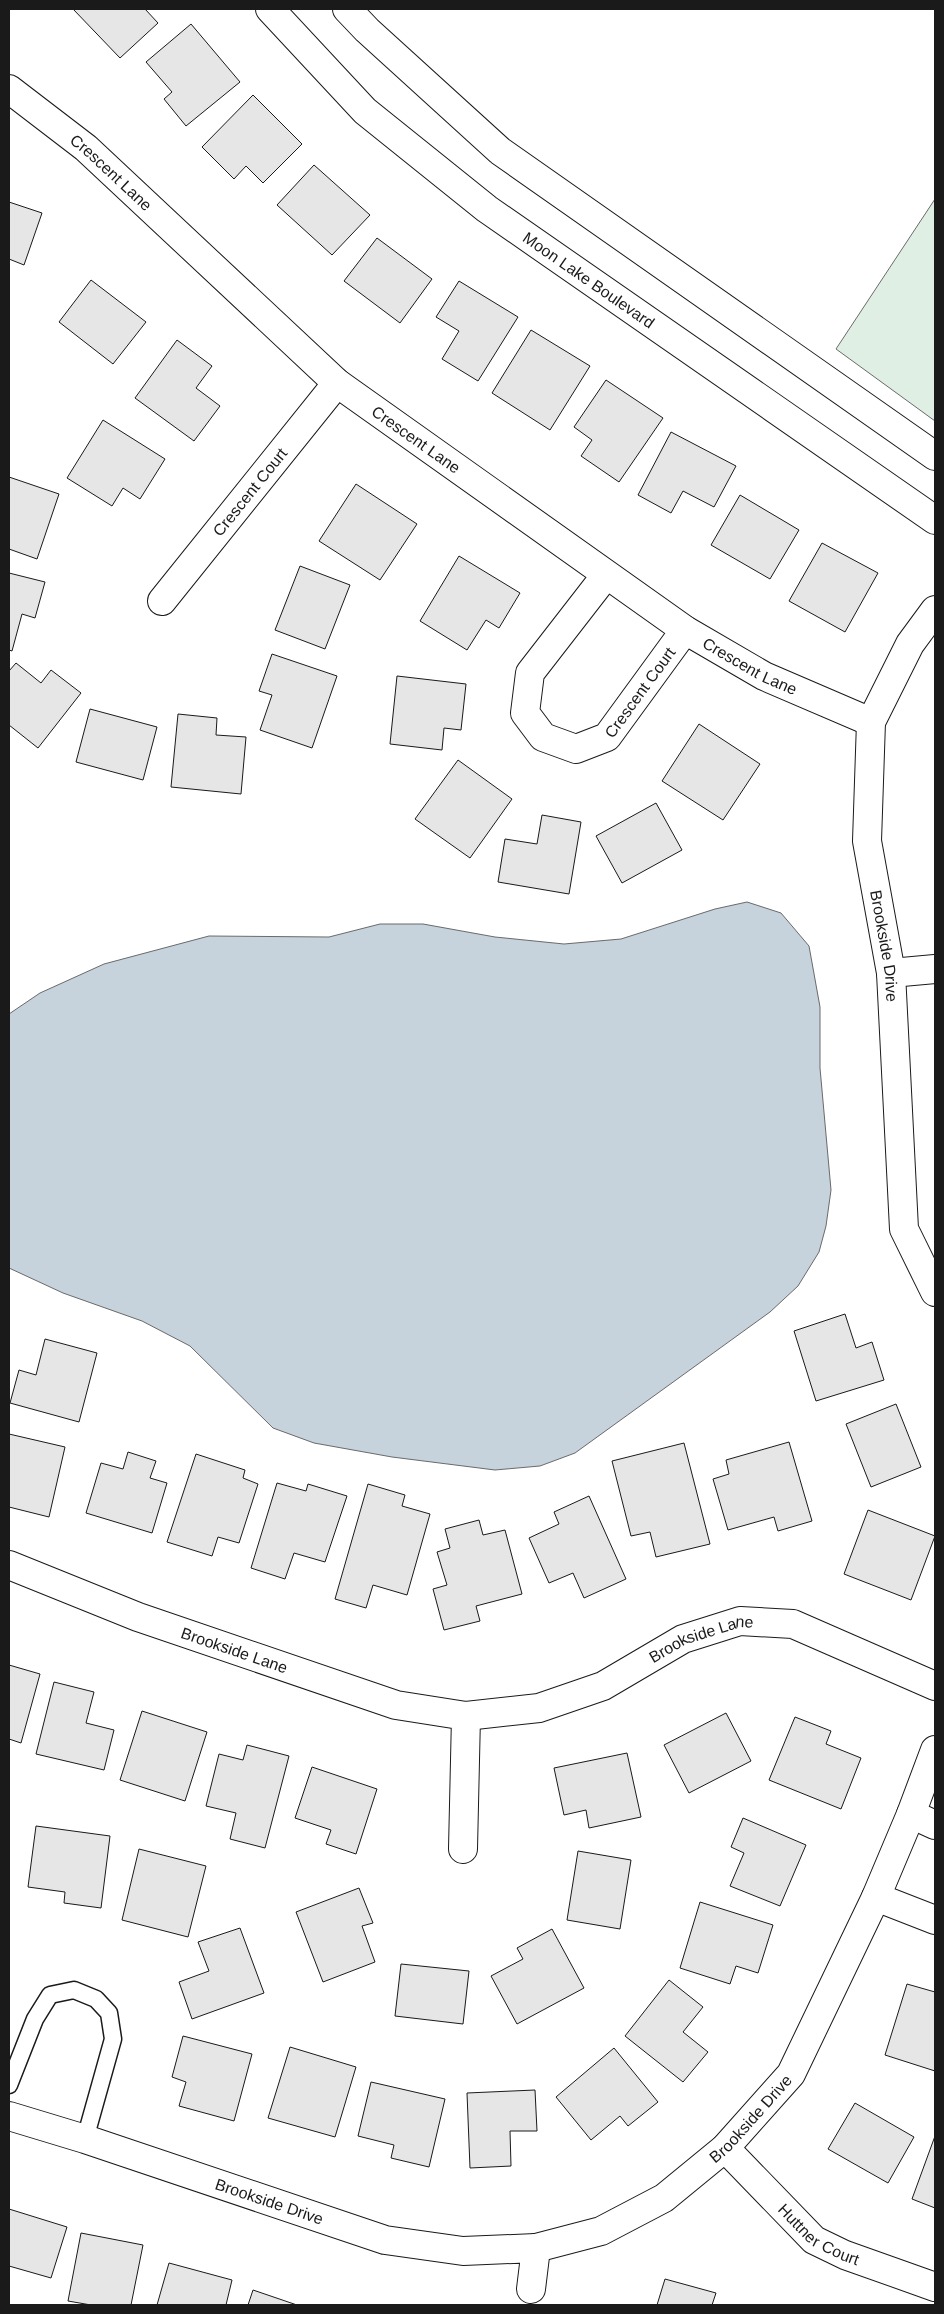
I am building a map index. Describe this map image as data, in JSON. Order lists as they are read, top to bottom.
{
  "streets": {
    "street": [
      "Crescent Lane",
      "Moon Lake Boulevard",
      "Crescent Court",
      "Brookside Drive",
      "Brookside Lane",
      "Huttner Court"
    ]
  },
  "crossings": [
    ["Crescent Lane", "Crescent Court"],
    ["Crescent Lane", "Brookside Drive"],
    ["Brookside Drive", "Huttner Court"]
  ]
}
